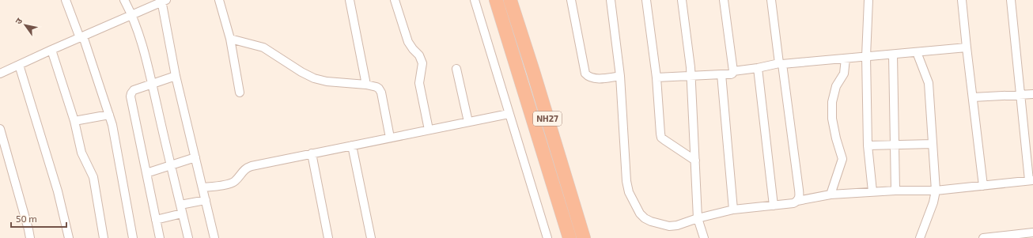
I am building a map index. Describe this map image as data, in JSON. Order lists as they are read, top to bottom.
{
  "streets": {
    "highway": ["NH27"]
  },
  "scale_bar": "50 m",
  "north": "top left"
}
